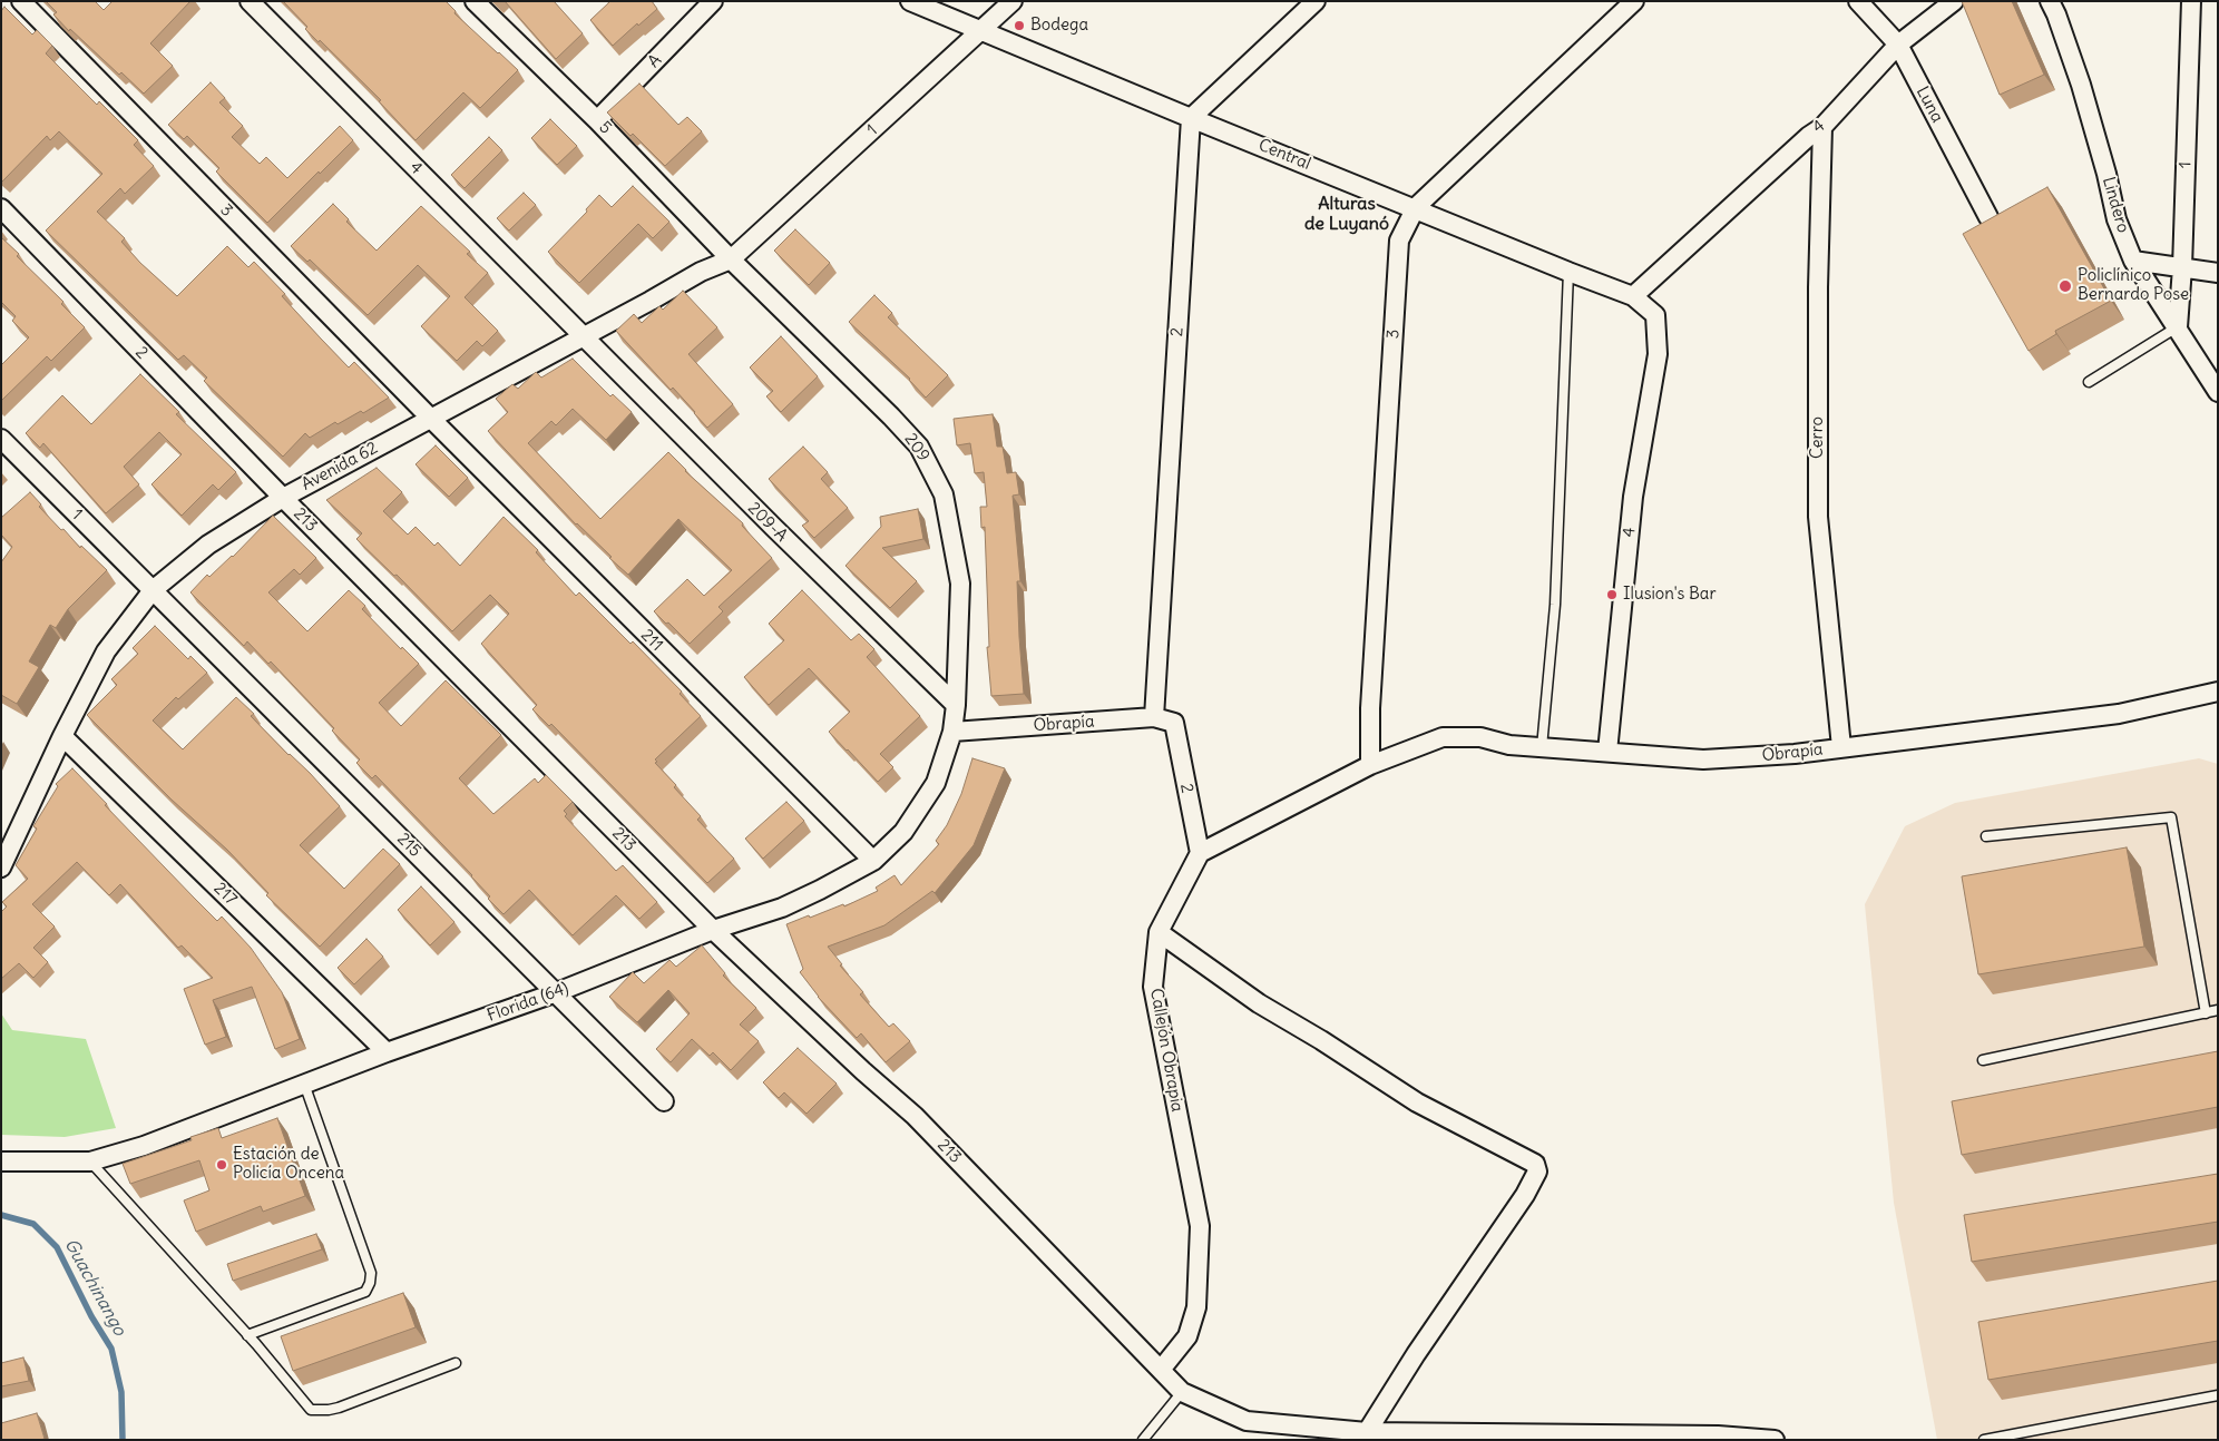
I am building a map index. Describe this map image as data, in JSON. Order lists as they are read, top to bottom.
{
  "streets": {
    "street": [
      "A",
      "Luna",
      "4",
      "5",
      "1",
      "Central",
      "Lindero",
      "3",
      "2",
      "Cerro",
      "209",
      "Avenida 62",
      "213",
      "209-A",
      "211",
      "Obrapía",
      "215",
      "217",
      "Florida (64)",
      "Callejón Obrapia"
    ]
  },
  "crossings": [
    ["A", "5"],
    ["Luna", "4"],
    ["4", "Central"],
    ["4", "Cerro"],
    ["4", "Avenida 62"],
    ["4", "209-A"],
    ["4", "Obrapía"],
    ["5", "1"],
    ["5", "209"],
    ["5", "Avenida 62"],
    ["1", "Central"],
    ["1", "Lindero"],
    ["1", "209"],
    ["1", "Avenida 62"],
    ["1", "215"],
    ["Central", "3"],
    ["Central", "2"],
    ["3", "Avenida 62"],
    ["3", "211"],
    ["3", "Obrapía"],
    ["2", "Avenida 62"],
    ["2", "213"],
    ["2", "Obrapía"],
    ["2", "Callejón Obrapia"],
    ["Cerro", "Obrapía"],
    ["209", "Avenida 62"],
    ["209", "209-A"],
    ["209", "Florida (64)"],
    ["Avenida 62", "213"],
    ["Avenida 62", "209-A"],
    ["Avenida 62", "211"],
    ["Avenida 62", "215"],
    ["Avenida 62", "217"],
    ["213", "Florida (64)"],
    ["213", "Callejón Obrapia"],
    ["209-A", "Florida (64)"],
    ["211", "Florida (64)"],
    ["Obrapía", "Florida (64)"],
    ["215", "Florida (64)"],
    ["217", "Florida (64)"]
  ],
  "districts": ["Alturas de Luyanó"],
  "water": ["Guachinango"],
  "places": [
    "Bodega",
    "Policlínico Bernardo Pose",
    "Ilusion's Bar",
    "Estación de Policía Oncena"
  ]
}
